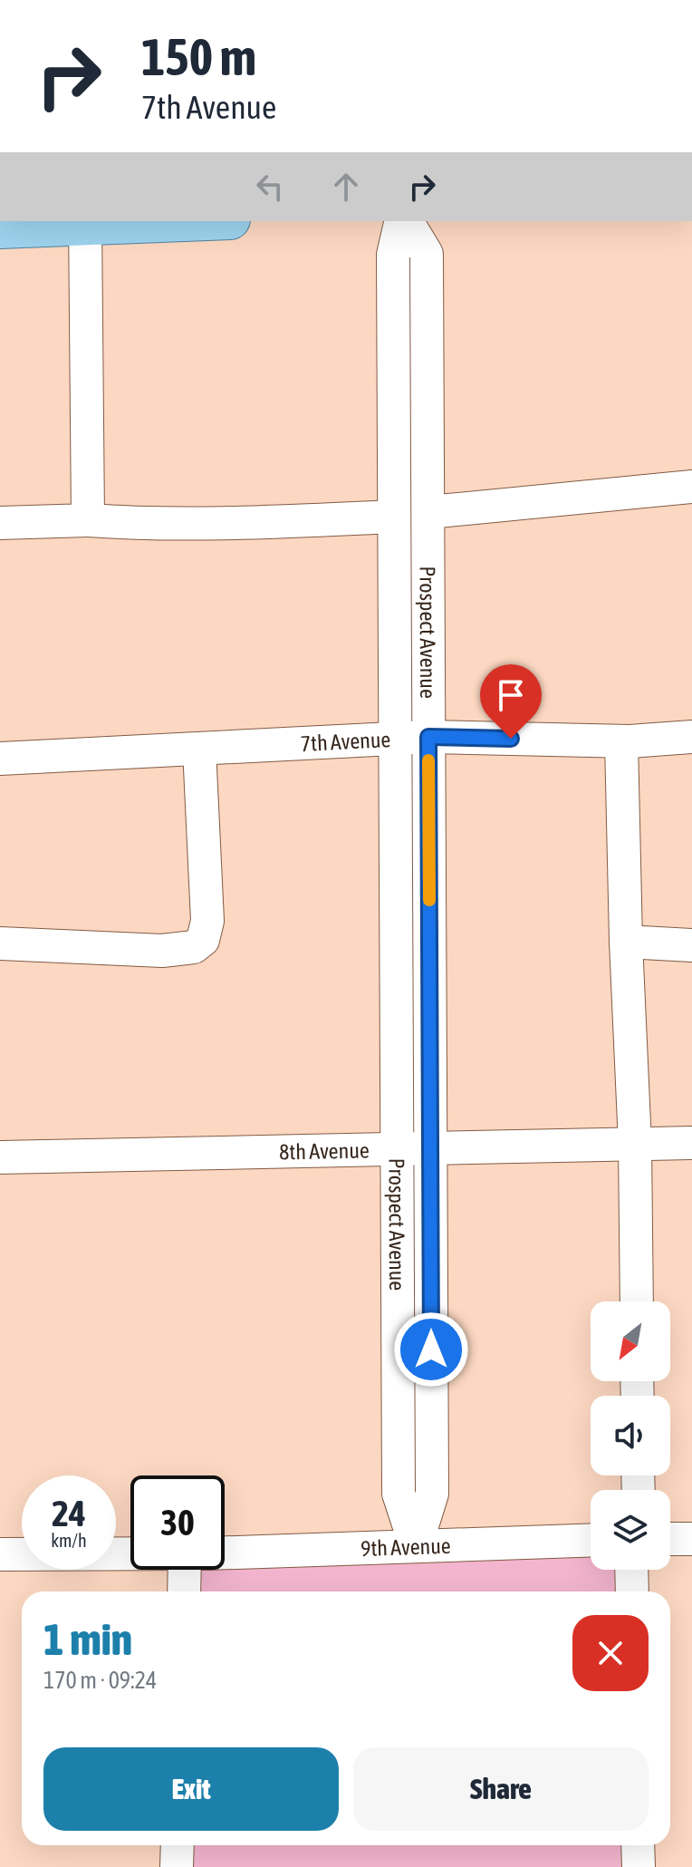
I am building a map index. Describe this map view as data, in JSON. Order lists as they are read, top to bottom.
{
  "streets": {
    "street": [
      "Prospect Avenue",
      "7th Avenue",
      "8th Avenue",
      "9th Avenue"
    ]
  },
  "crossings": [
    ["Prospect Avenue", "7th Avenue"],
    ["Prospect Avenue", "8th Avenue"],
    ["Prospect Avenue", "9th Avenue"]
  ],
  "north": "bottom left",
  "page": {
    "turn": ["150 m", "7th Avenue"],
    "speed": "24 km/h",
    "limit": "30",
    "heading": ["1 min", "170 m · 09:24"],
    "buttons": ["Exit", "Share"]
  }
}
